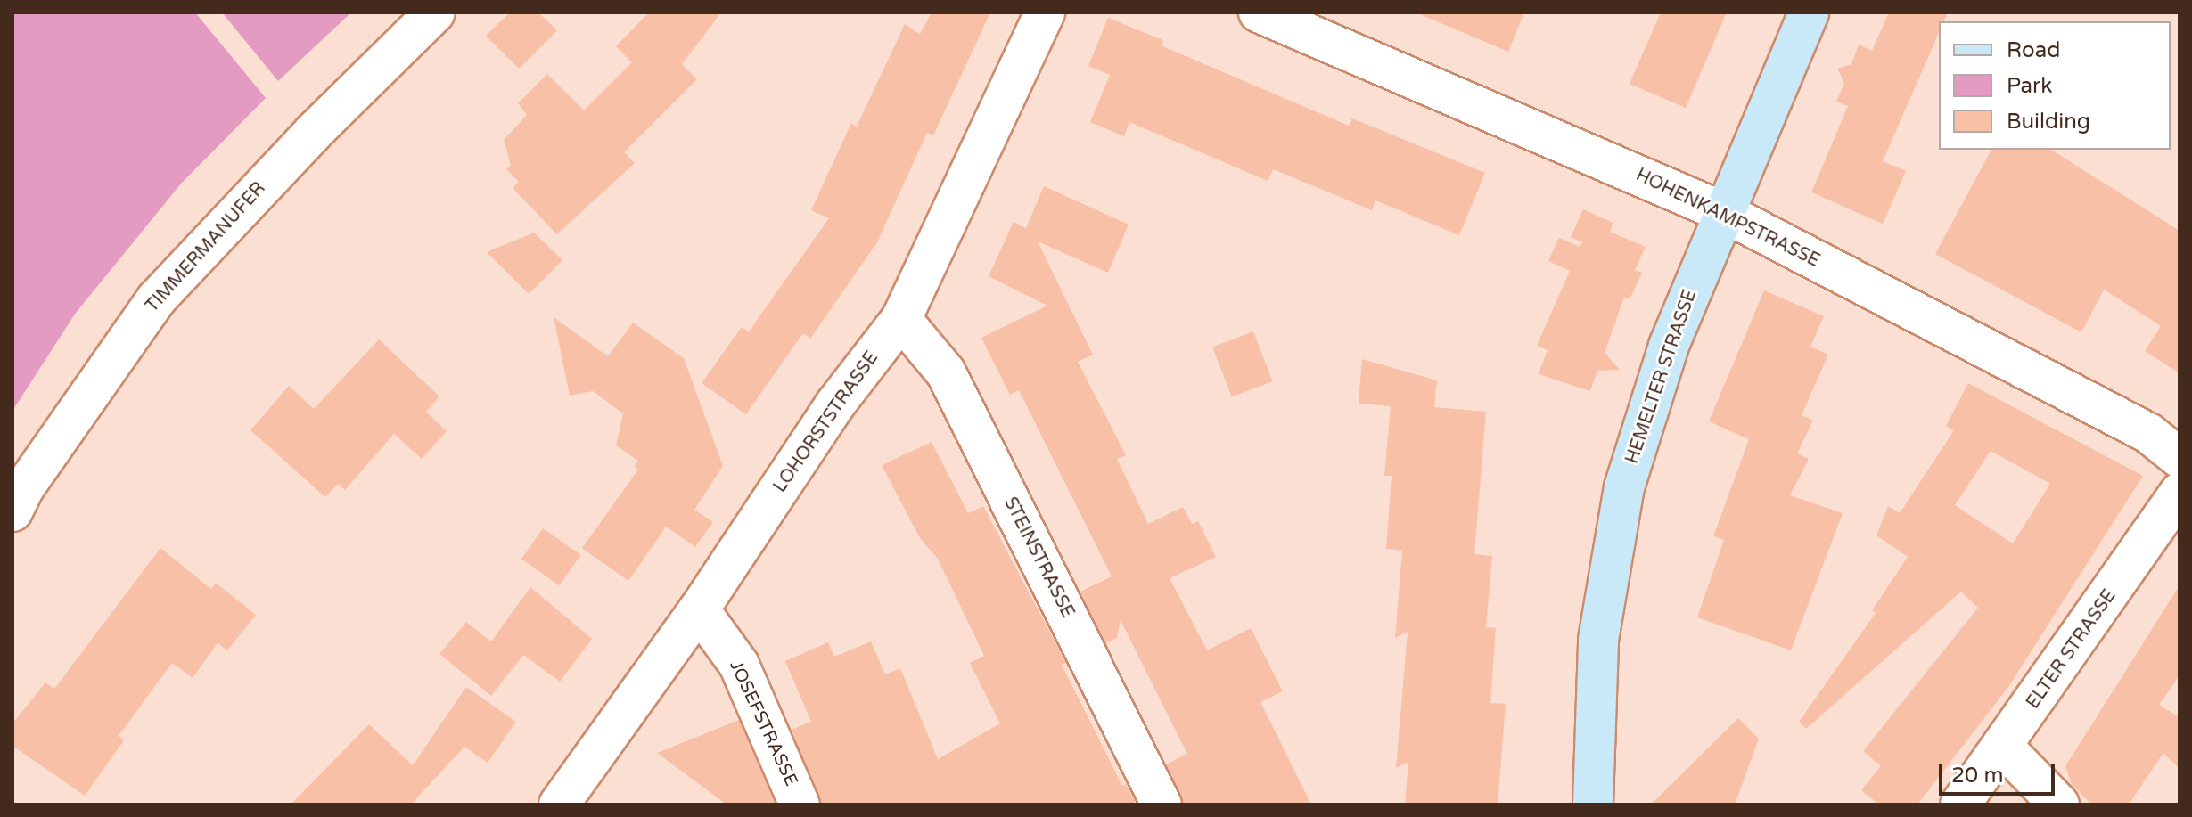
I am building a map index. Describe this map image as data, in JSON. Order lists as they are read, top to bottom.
{
  "streets": {
    "main road": ["HEMELTER STRASSE"],
    "street": [
      "HOHENKAMPSTRASSE",
      "TIMMERMANUFER",
      "LOHORSTSTRASSE",
      "STEINSTRASSE",
      "ELTER STRASSE",
      "JOSEFSTRASSE"
    ]
  },
  "crossings": [
    ["HOHENKAMPSTRASSE", "HEMELTER STRASSE"],
    ["LOHORSTSTRASSE", "STEINSTRASSE"],
    ["LOHORSTSTRASSE", "JOSEFSTRASSE"]
  ],
  "legend": ["Road", "Park", "Building"],
  "scale_bar": "20 m"
}
